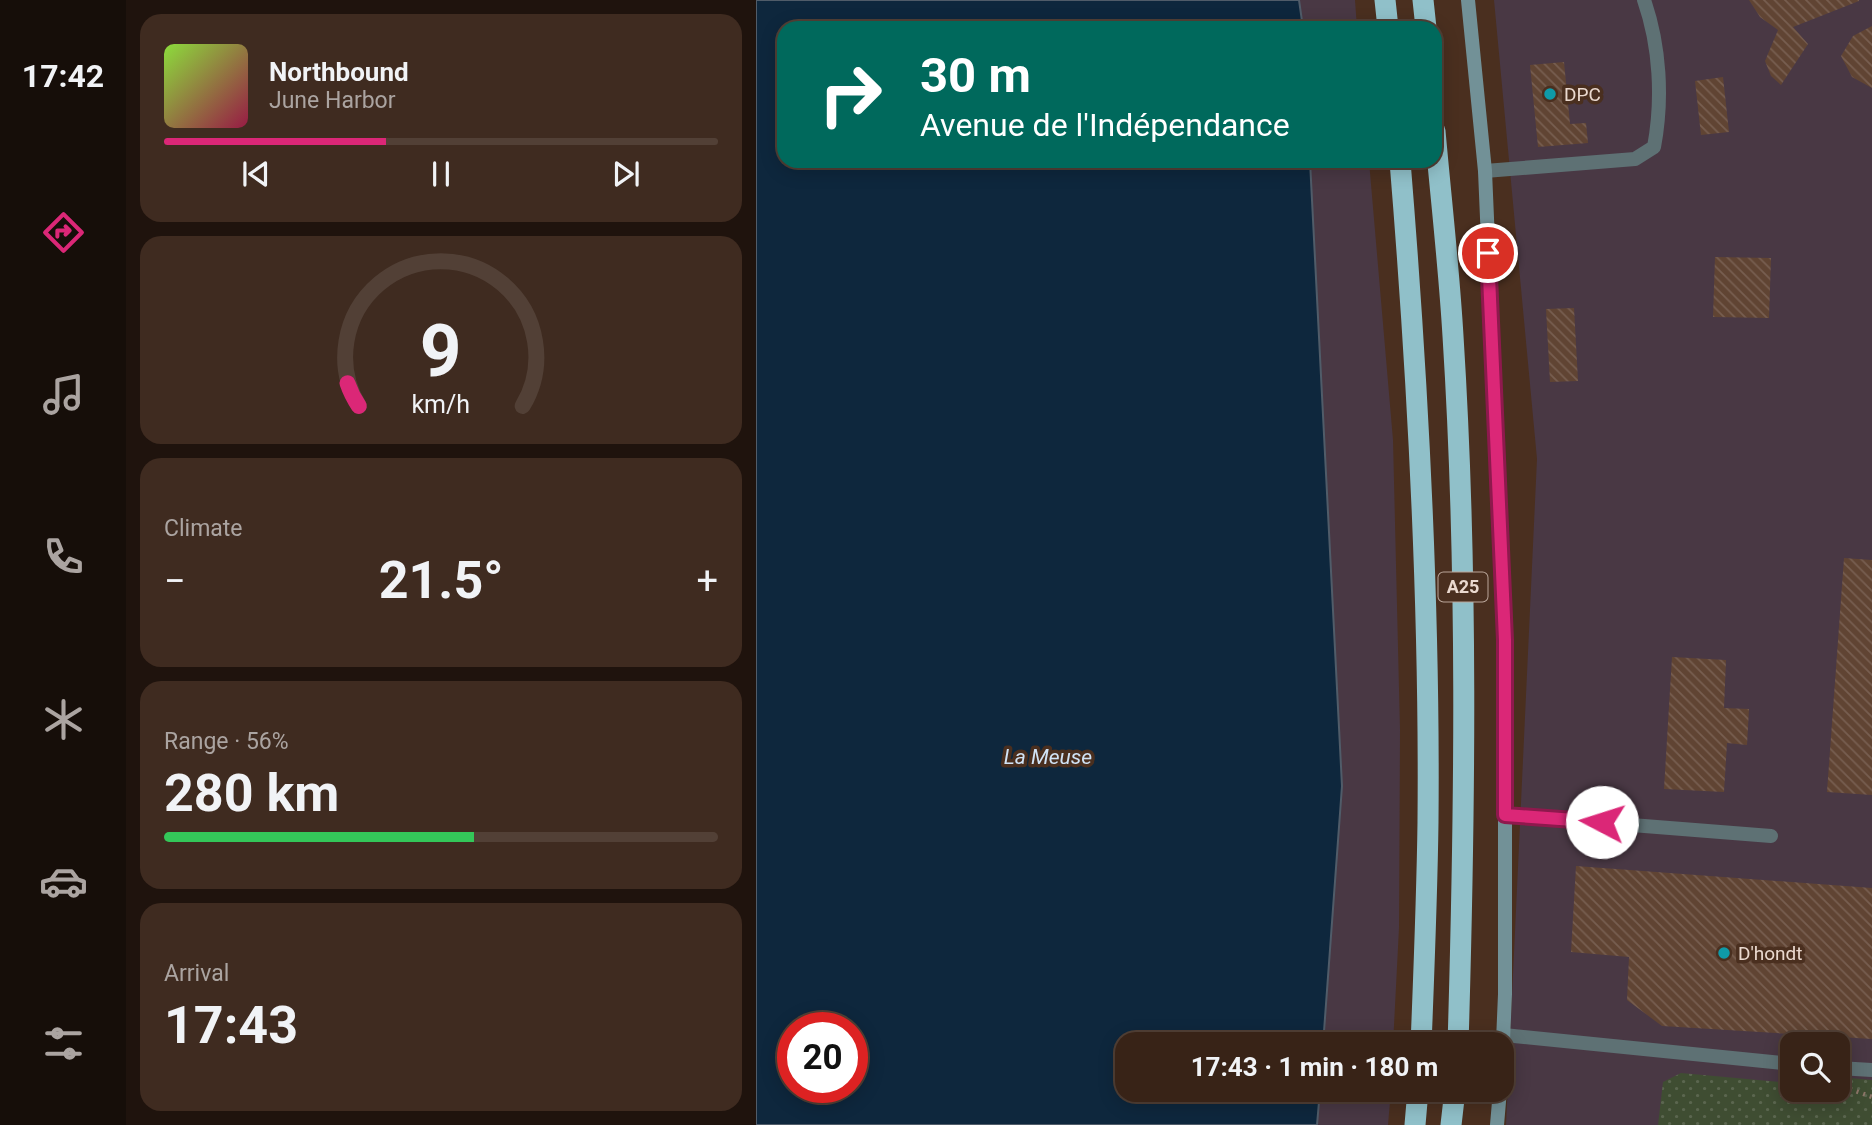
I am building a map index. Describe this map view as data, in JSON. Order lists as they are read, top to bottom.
{
  "streets": {
    "highway": ["A25"]
  },
  "water": ["La Meuse"],
  "places": ["DPC", "D'hondt"],
  "page": {
    "tabs": "17:42",
    "turn": ["30 m", "Avenue de l'Indépendance"],
    "song": ["Northbound", "June Harbor"],
    "tile": [
      "Climate",
      ["Range · 56%", "280 km"],
      ["Arrival", "17:43"]
    ],
    "heat": ["−", "21.5°", "+"],
    "limit": "20",
    "trip": "17:43 · 1 min · 180 m",
    "gauge": ["9", "km/h"]
  }
}
